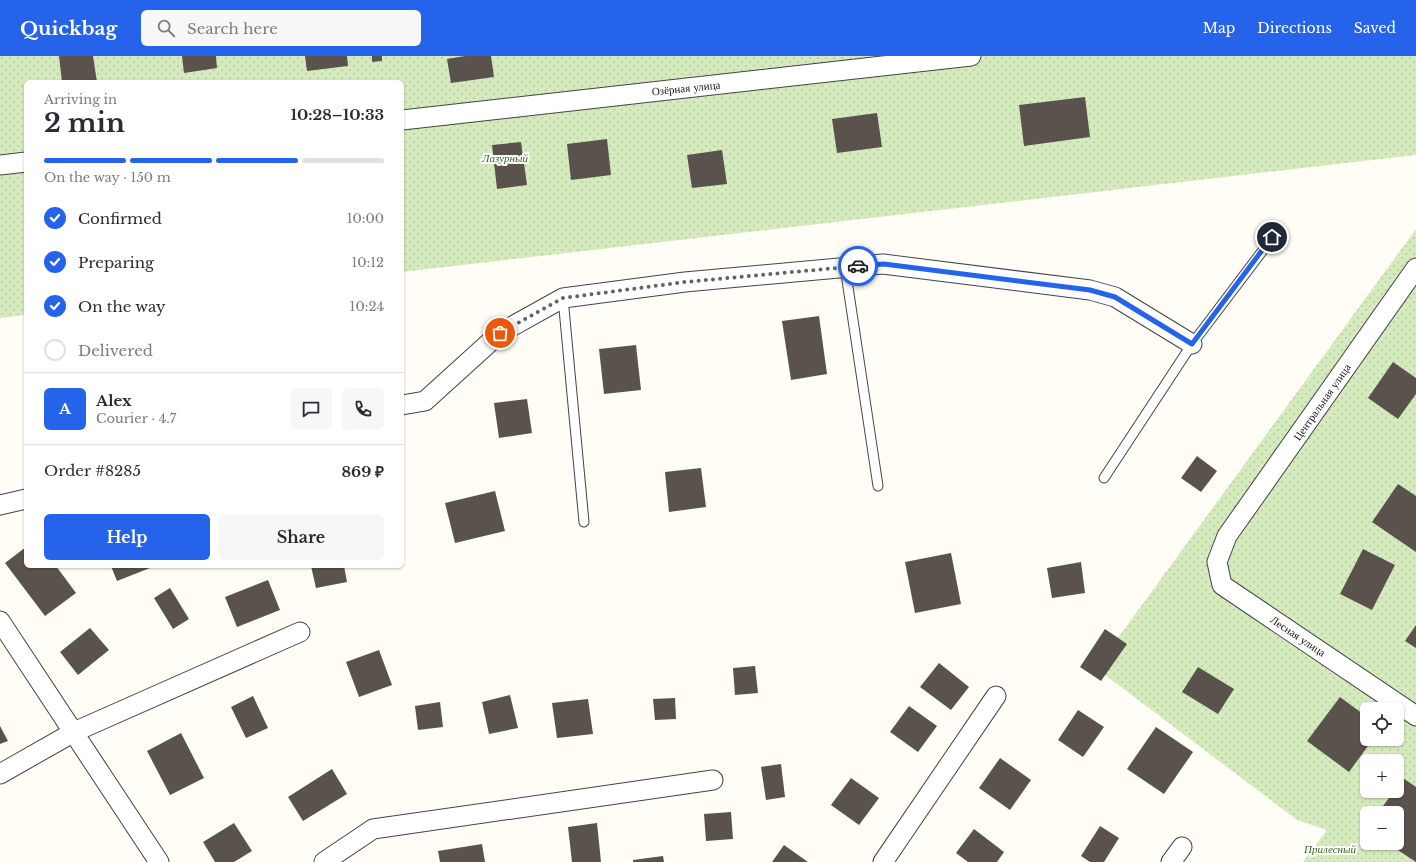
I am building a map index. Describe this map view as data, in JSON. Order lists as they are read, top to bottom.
{
  "streets": {
    "street": ["Озёрная улица", "Центральная улица", "Лесная улица"]
  },
  "crossings": [
    ["Центральная улица", "Лесная улица"]
  ],
  "parks": ["Лазурный", "Прилесный"],
  "page": {
    "header": "Quickbag",
    "search": "Search here",
    "nav": ["Map", "Directions", "Saved"],
    "heading": ["2 min", "Arriving in", "10:28–10:33"],
    "panel": [
      "Alex",
      "Courier · 4.7",
      "Order #8285",
      "869 ₽"
    ],
    "bar": "On the way · 150 m",
    "list": [
      ["Confirmed", "10:00"],
      ["Preparing", "10:12"],
      ["On the way", "10:24"],
      "Delivered"
    ],
    "round": "A",
    "buttons": ["Help", "Share"],
    "map_buttons": ["+", "−"]
  }
}
